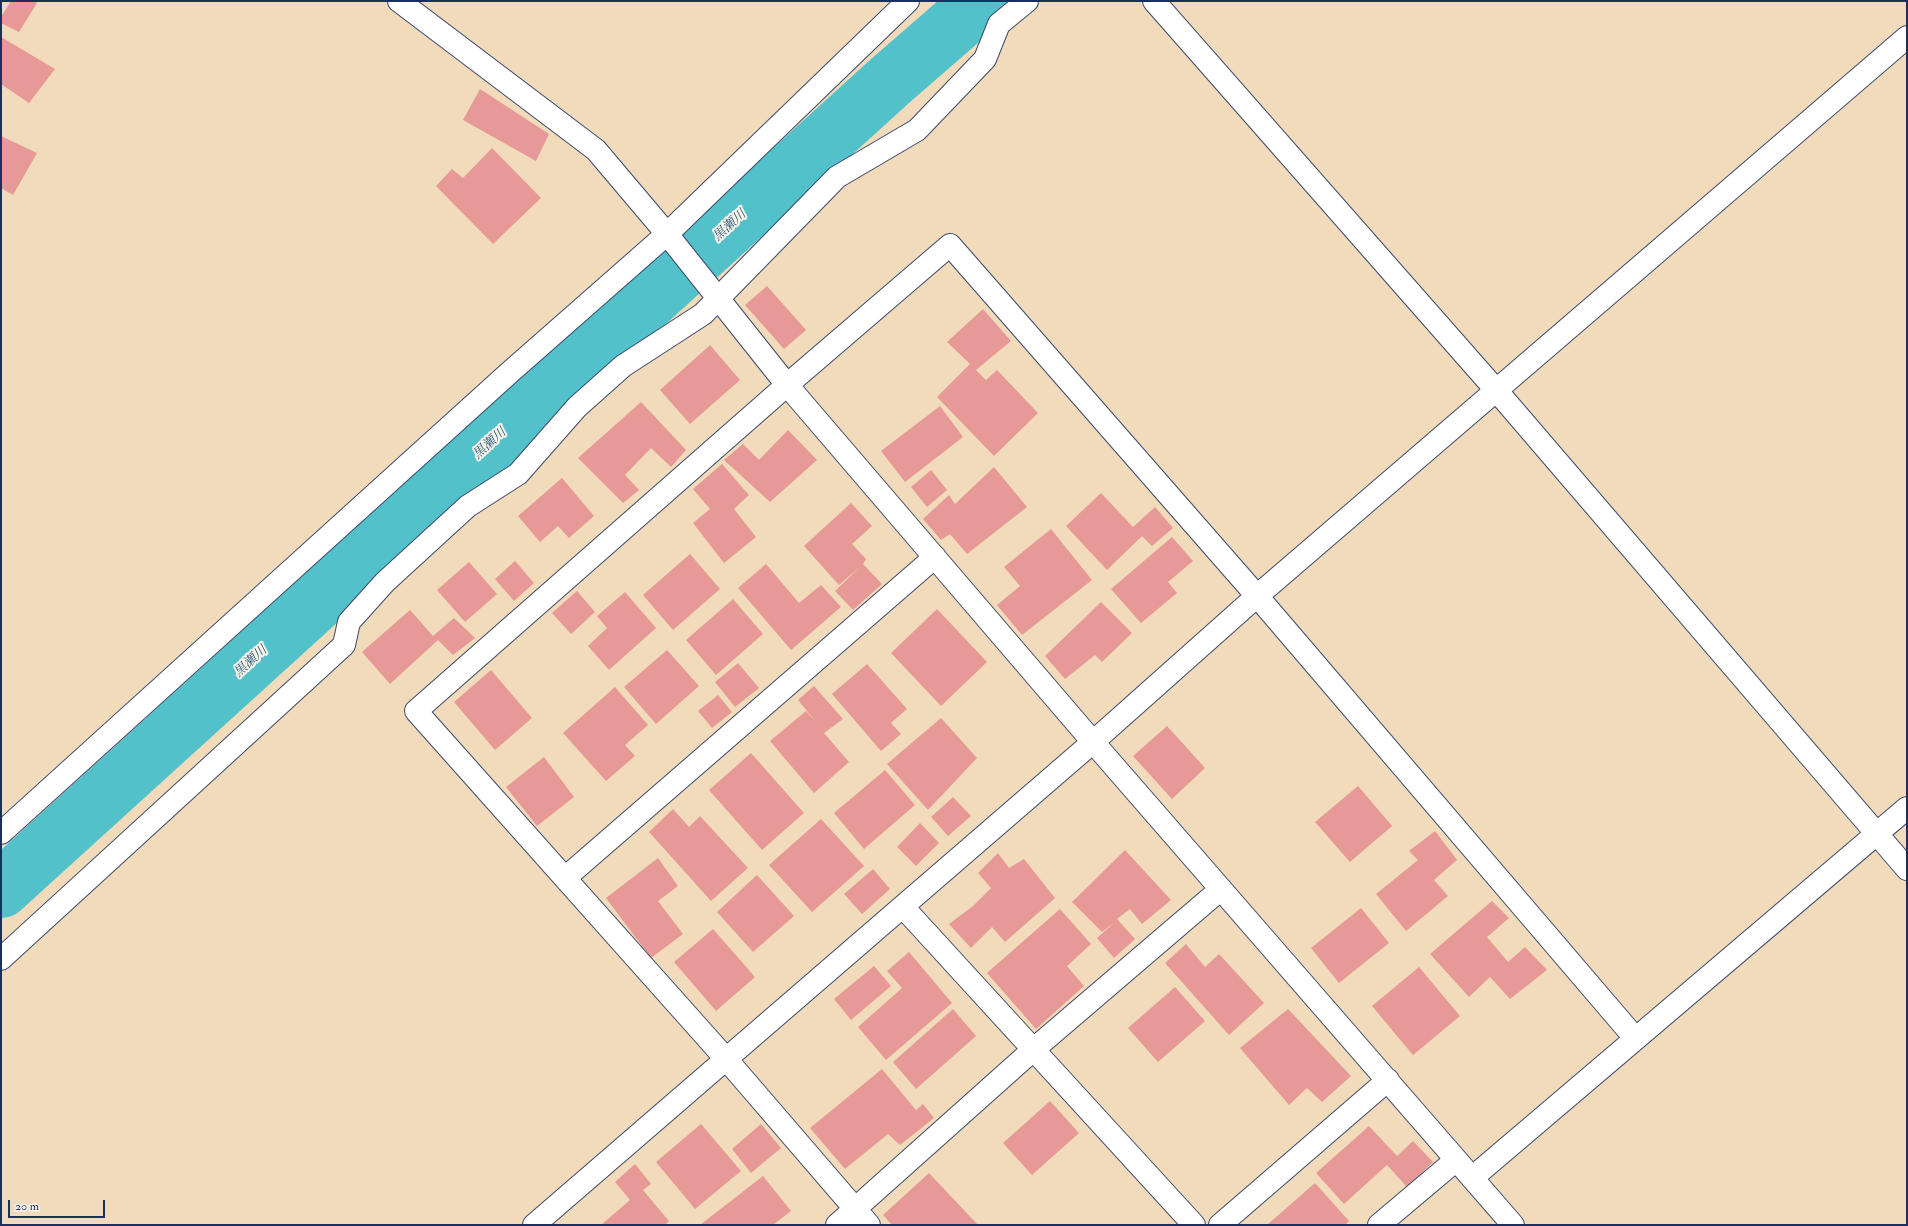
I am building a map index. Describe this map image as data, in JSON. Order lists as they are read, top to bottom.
{
  "water": ["黒瀬川"],
  "scale_bar": "20 m"
}
